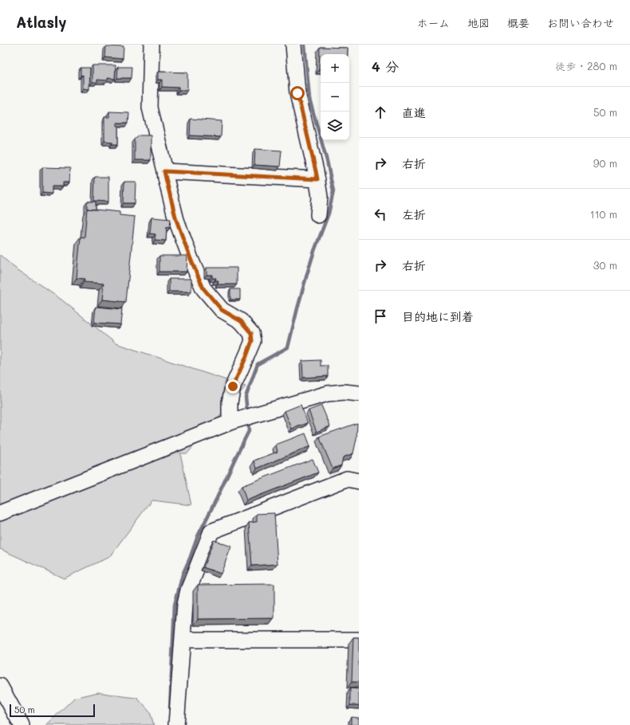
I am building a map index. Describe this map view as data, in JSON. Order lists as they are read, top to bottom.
{
  "scale_bar": "50 m",
  "page": {
    "header": "Atlasly",
    "nav": [
      "ホーム",
      "地図",
      "概要",
      "お問い合わせ"
    ],
    "heading": ["4 分", "徒歩 · 280 m"],
    "map_buttons": ["+", "−"],
    "list": [
      ["直進", "50 m"],
      ["右折", "90 m"],
      ["左折", "110 m"],
      ["右折", "30 m"],
      "目的地に到着"
    ],
    "scale": "50 m"
  }
}
